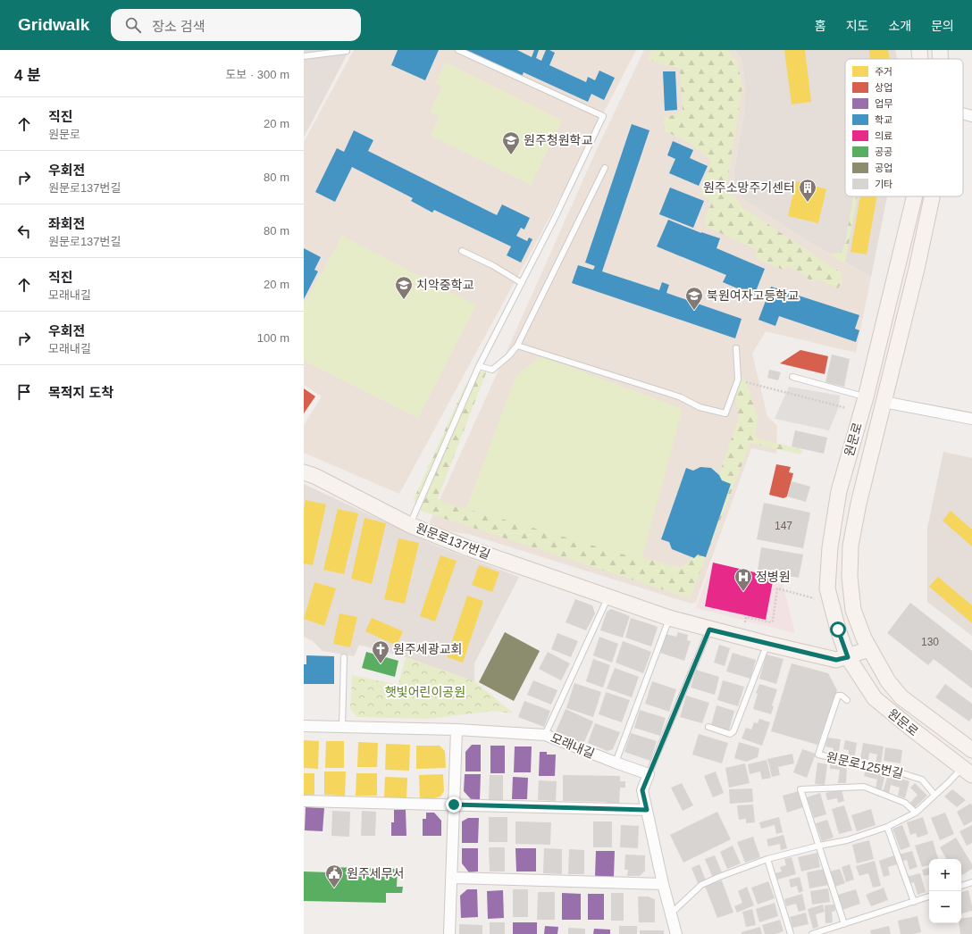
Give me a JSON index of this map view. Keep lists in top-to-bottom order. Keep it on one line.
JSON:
{"streets":{"main road":["원문로","원문로137번길"],"street":["모래내길"],"lane":["원문로125번길"]},"crossings":[["원문로","원문로137번길"]],"parks":["햇빛어린이공원"],"places":{"school or university":["원주청원학교","치악중학교","북원여자고등학교"],"building":["원주소망주기센터"],"hospital":["정병원"],"church":["원주세광교회"],"public building":["원주세무서"]},"house_numbers":["147","130"],"legend":["주거","상업","업무","학교","의료","공공","공업","기타"],"page":{"header":"Gridwalk","search":"장소 검색","nav":["홈","지도","소개","문의"],"heading":["4 분","도보 · 300 m"],"list":[["직진","원문로","20 m"],["우회전","원문로137번길","80 m"],["좌회전","원문로137번길","80 m"],["직진","모래내길","20 m"],["우회전","모래내길","100 m"],"목적지 도착"],"map_buttons":["+","−"]}}
